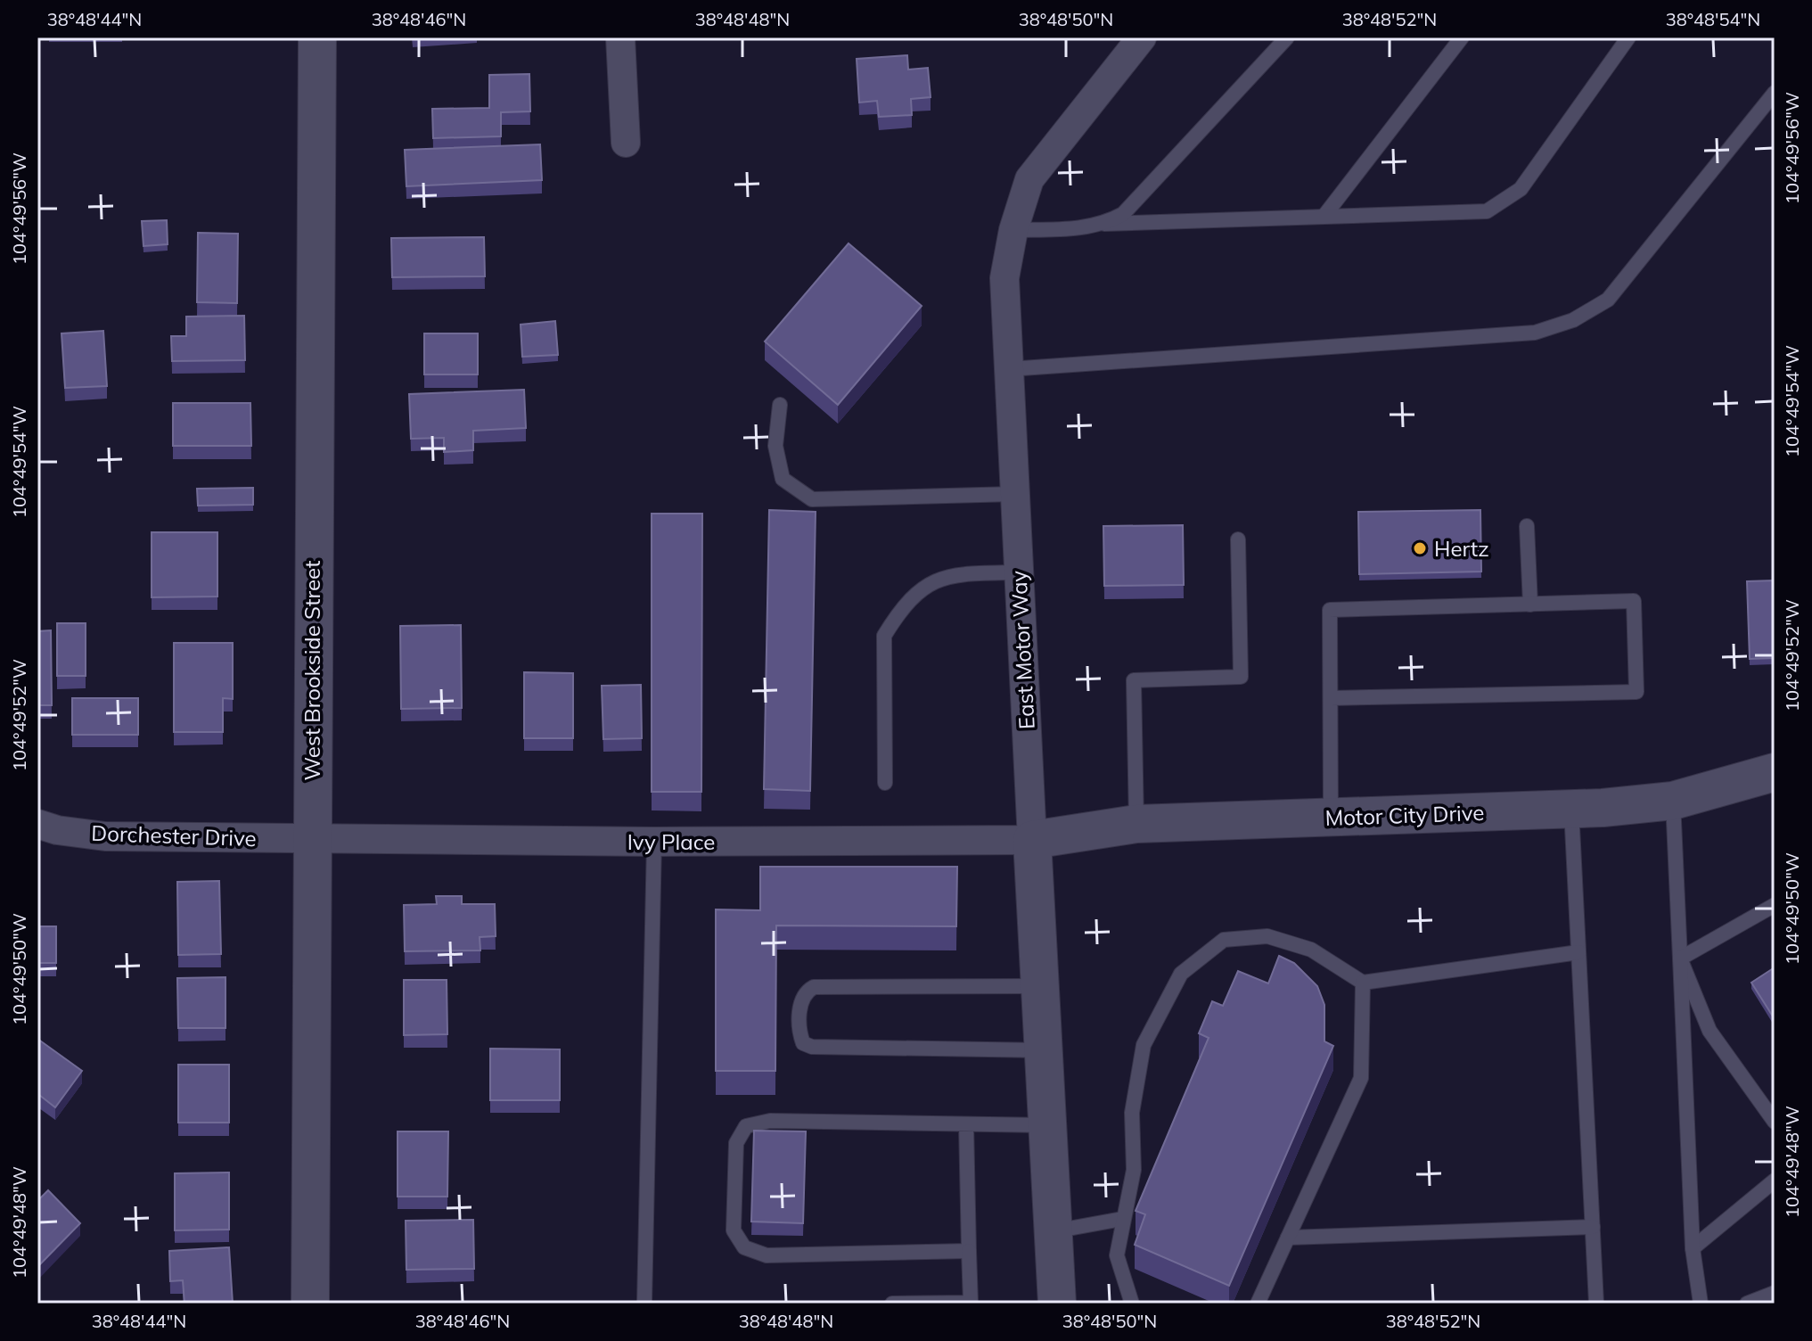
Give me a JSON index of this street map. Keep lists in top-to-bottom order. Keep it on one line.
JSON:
{"streets":{"street":["East Motor Way","West Brookside Street","Motor City Drive","Dorchester Drive","Ivy Place"]},"crossings":[["East Motor Way","Motor City Drive"],["East Motor Way","Ivy Place"],["West Brookside Street","Dorchester Drive"],["West Brookside Street","Ivy Place"],["Motor City Drive","Ivy Place"],["Dorchester Drive","Ivy Place"]],"places":["Hertz"],"coordinates":["38°48'44\"N","38°48'46\"N","38°48'48\"N","38°48'50\"N","38°48'52\"N","38°48'54\"N","104°49'56\"W","104°49'54\"W","104°49'52\"W","104°49'50\"W","104°49'48\"W"]}
